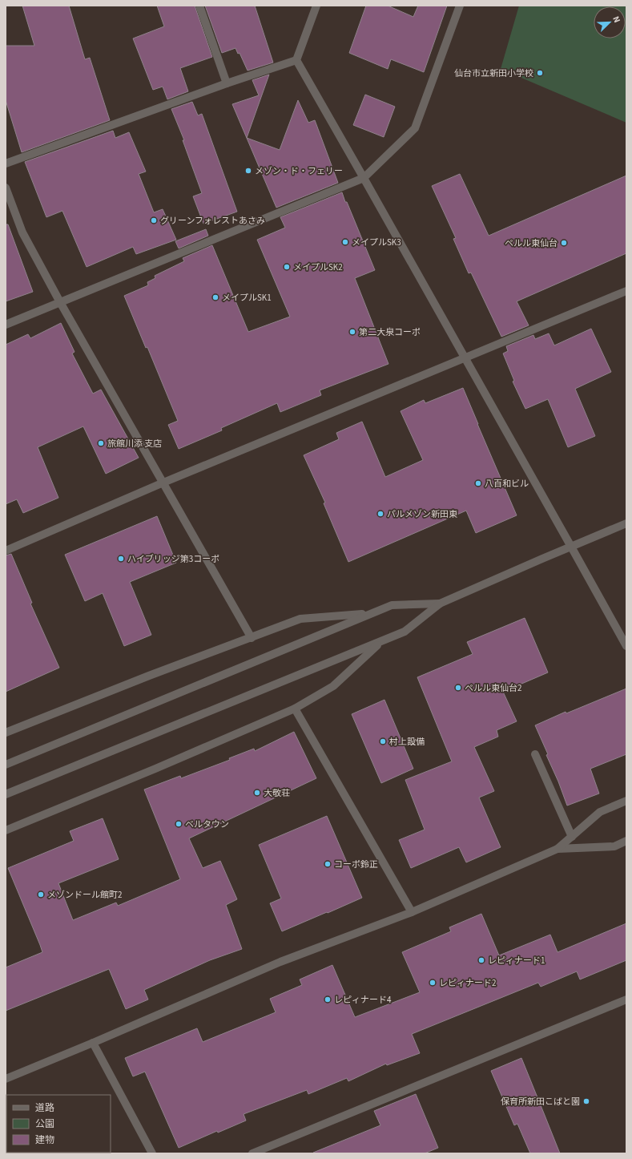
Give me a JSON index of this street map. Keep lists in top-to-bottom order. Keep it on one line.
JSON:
{"places":["仙台市立新田小学校","メゾン・ド・フェリー","グリーンフォレストあさみ","メイプルSK3","ペルル東仙台","メイプルSK2","メイプルSK1","第二大泉コーポ","旅館川添 支店","八百和ビル","パルメゾン新田東","ハイブリッジ第3コーポ","ペルル東仙台2","村上設備","大敬荘","ベルタウン","コーポ鈴正","メゾンドール館町2","レピィナード1","レピィナード2","レピィナード4","保育所新田こばと園"],"legend":["道路","公園","建物"],"north":"top right"}
